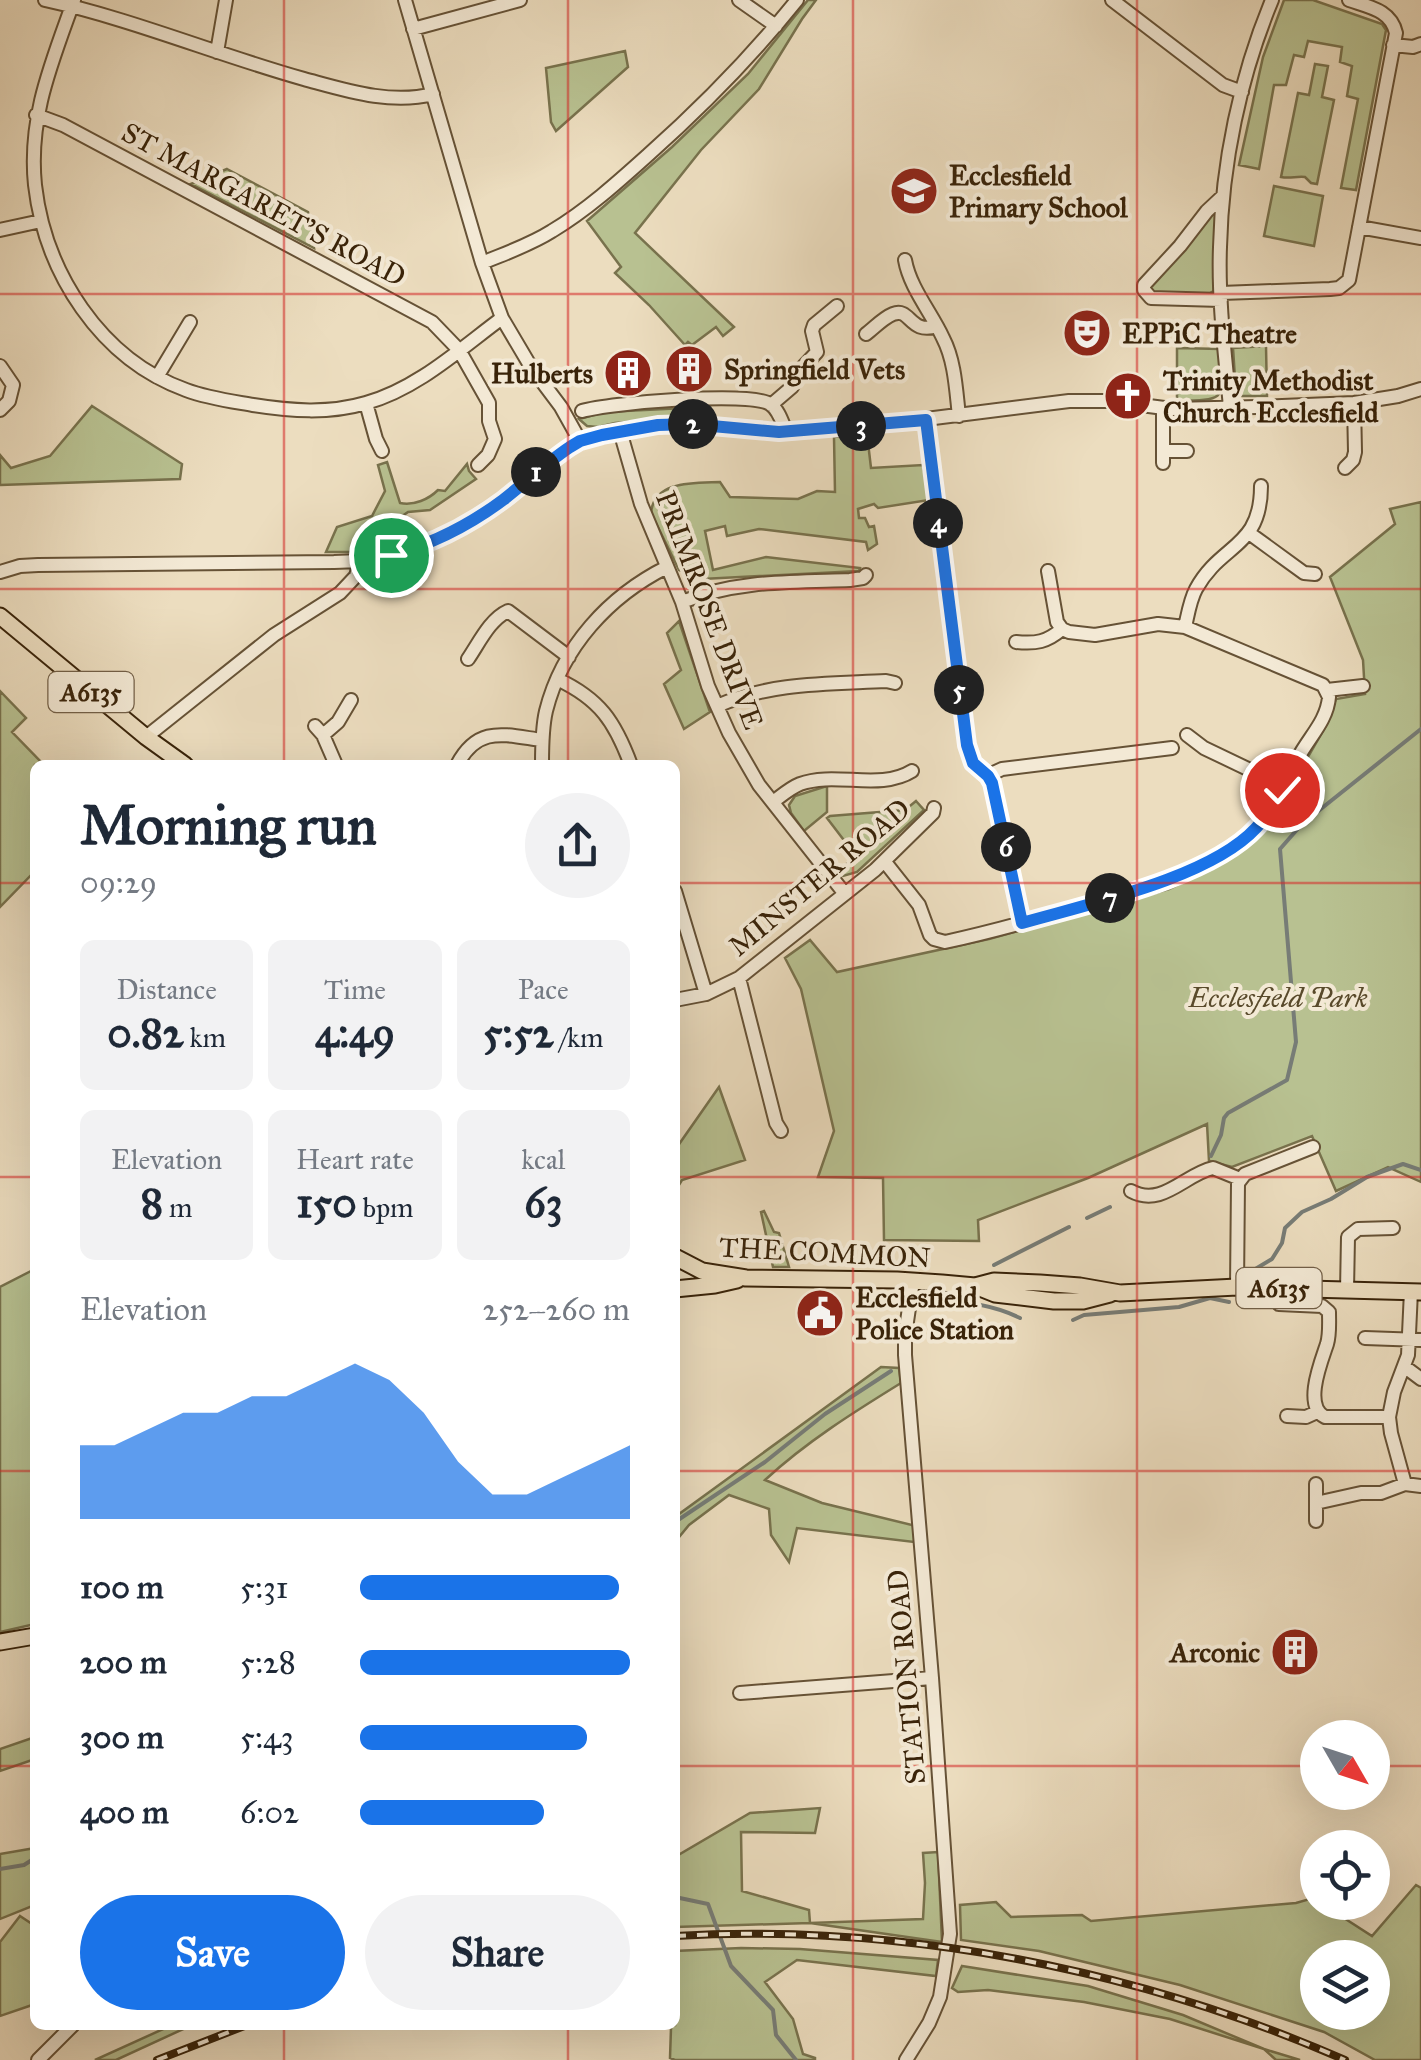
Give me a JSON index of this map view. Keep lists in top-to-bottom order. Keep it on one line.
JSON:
{"streets":{"main road":["A6135","THE COMMON"],"street":["ST MARGARET'S ROAD","PRIMROSE DRIVE","MINSTER ROAD","STATION ROAD"]},"crossings":[["PRIMROSE DRIVE","MINSTER ROAD"],["THE COMMON","STATION ROAD"]],"parks":["Ecclesfield Park"],"places":{"school or university":["Ecclesfield Primary School"],"theatre":["EPPiC Theatre"],"building":["Springfield Vets","Hulberts","Arconic"],"church":["Trinity Methodist Church Ecclesfield"],"public building":["Ecclesfield Police Station"]},"north":"bottom right","page":{"pins":["2","3","1","4","5","6","7"],"heading":["Morning run","09:29"],"stats":[["Distance","0.82 km"],["Time","4:49"],["Pace","5:52 /km"],["Elevation","8 m"],["Heart rate","150 bpm"],["kcal","63"]],"chart":["Elevation","252–260 m"],"list":[{"name":"100 m","note":"5:31"},{"name":"200 m","note":"5:28"},{"name":"300 m","note":"5:43"},{"name":"400 m","note":"6:02"}],"buttons":["Save","Share"]}}
